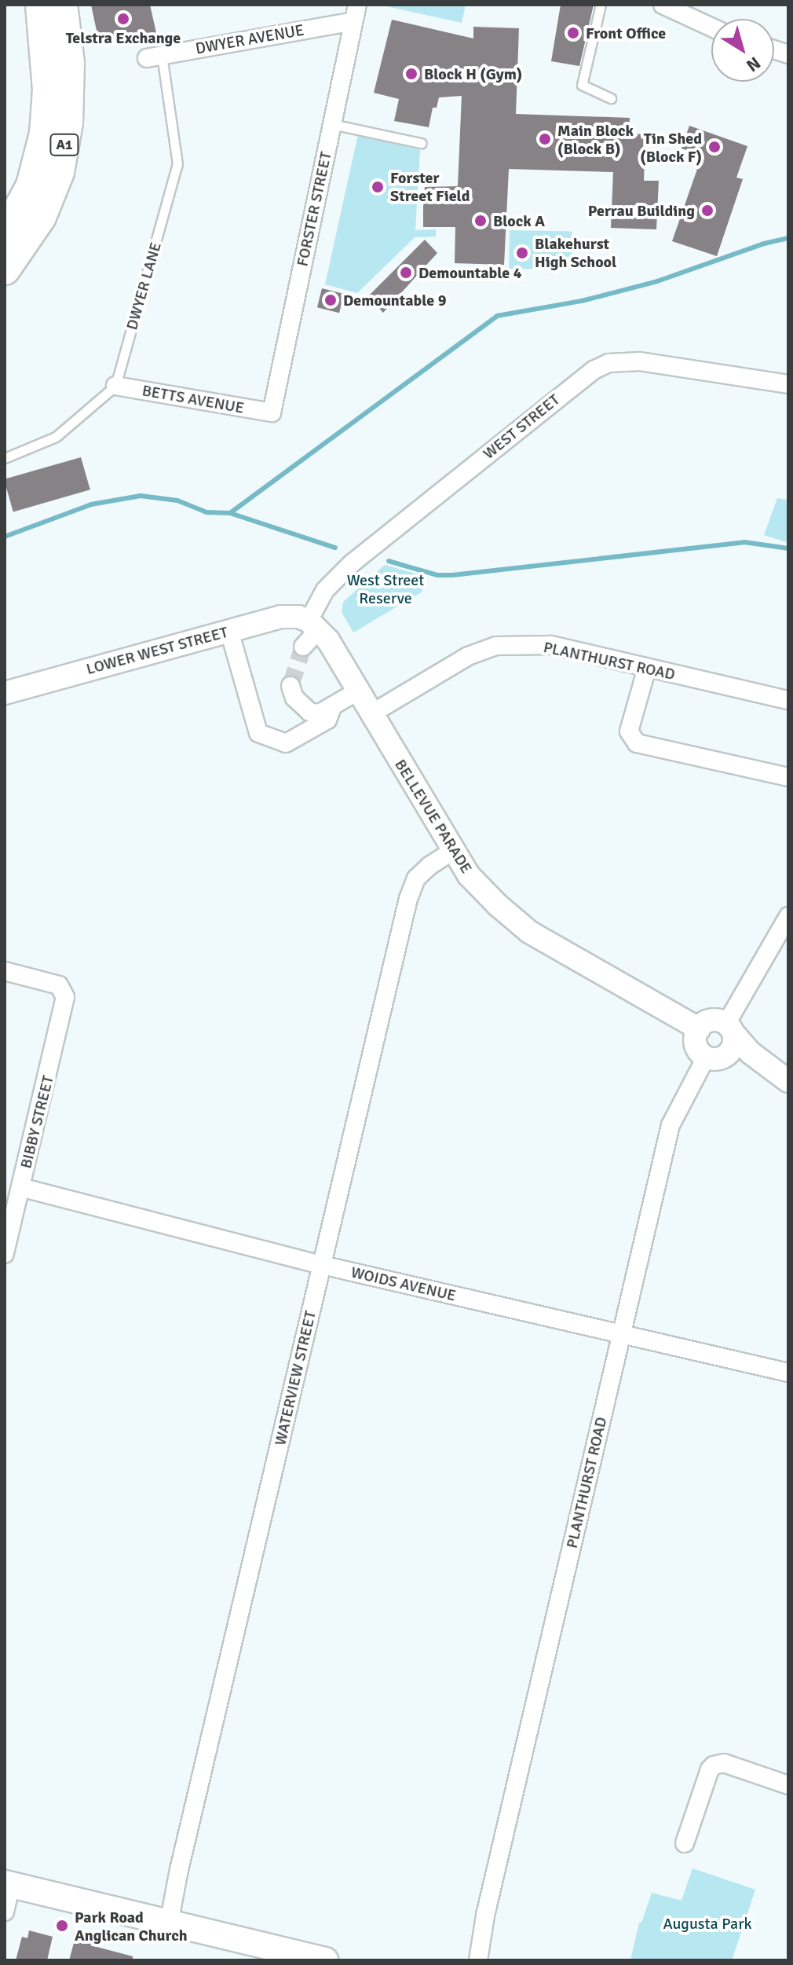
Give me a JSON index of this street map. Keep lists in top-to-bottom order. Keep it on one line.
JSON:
{"streets":{"highway":["A1"],"street":["DWYER AVENUE","FORSTER STREET","BETTS AVENUE","WEST STREET","LOWER WEST STREET","PLANTHURST ROAD","BELLEVUE PARADE","BIBBY STREET","WOIDS AVENUE","WATERVIEW STREET"],"lane":["DWYER LANE"]},"crossings":[["DWYER AVENUE","FORSTER STREET"],["DWYER AVENUE","DWYER LANE"],["FORSTER STREET","BETTS AVENUE"],["DWYER LANE","BETTS AVENUE"],["WEST STREET","LOWER WEST STREET"],["WEST STREET","BELLEVUE PARADE"],["LOWER WEST STREET","BELLEVUE PARADE"],["PLANTHURST ROAD","BELLEVUE PARADE"],["PLANTHURST ROAD","WOIDS AVENUE"],["BELLEVUE PARADE","WATERVIEW STREET"],["BIBBY STREET","WOIDS AVENUE"],["WOIDS AVENUE","WATERVIEW STREET"]],"parks":["West Street Reserve","Augusta Park"],"places":["Telstra Exchange","Front Office","Block H (Gym)","Main Block (Block B)","Tin Shed (Block F)","Forster Street Field","Perrau Building","Block A","Blakehurst High School","Demountable 4","Demountable 9","Park Road Anglican Church"],"north":"bottom right"}
